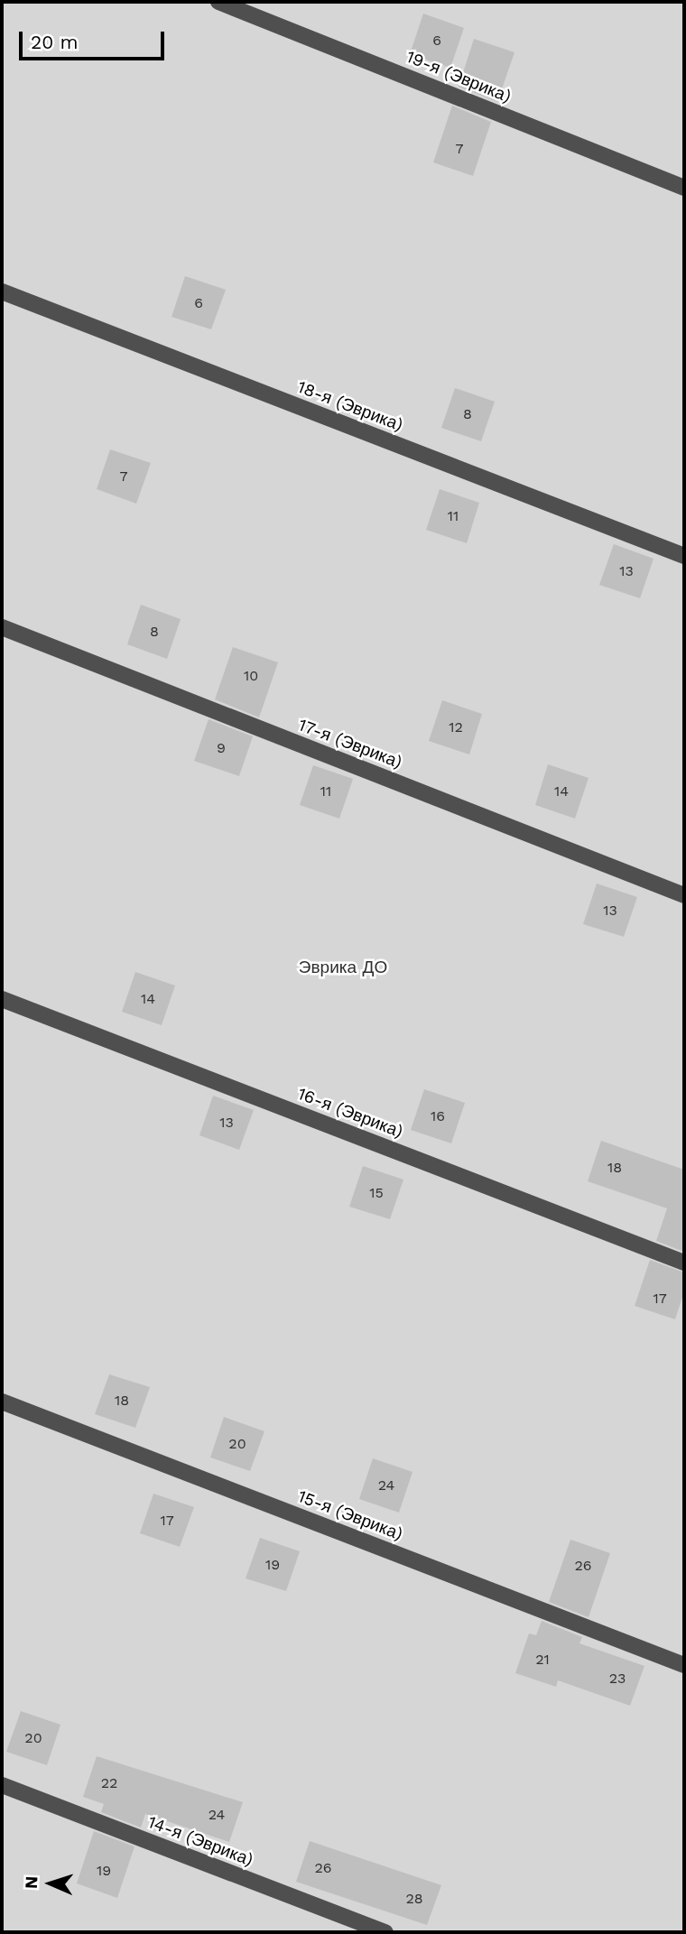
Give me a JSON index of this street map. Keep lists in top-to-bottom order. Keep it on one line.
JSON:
{"streets":{"lane":["19-я (Эврика)","18-я (Эврика)","17-я (Эврика)","16-я (Эврика)","15-я (Эврика)","14-я (Эврика)"]},"parks":["Эврика ДО"],"house_numbers":["6","7","6","8","7","11","13","8","10","12","9","11","14","13","14","16","13","18","15","17","18","20","24","17","19","26","21","23","20","22","24","26","19","28"],"scale_bar":"20 m","north":"left"}
